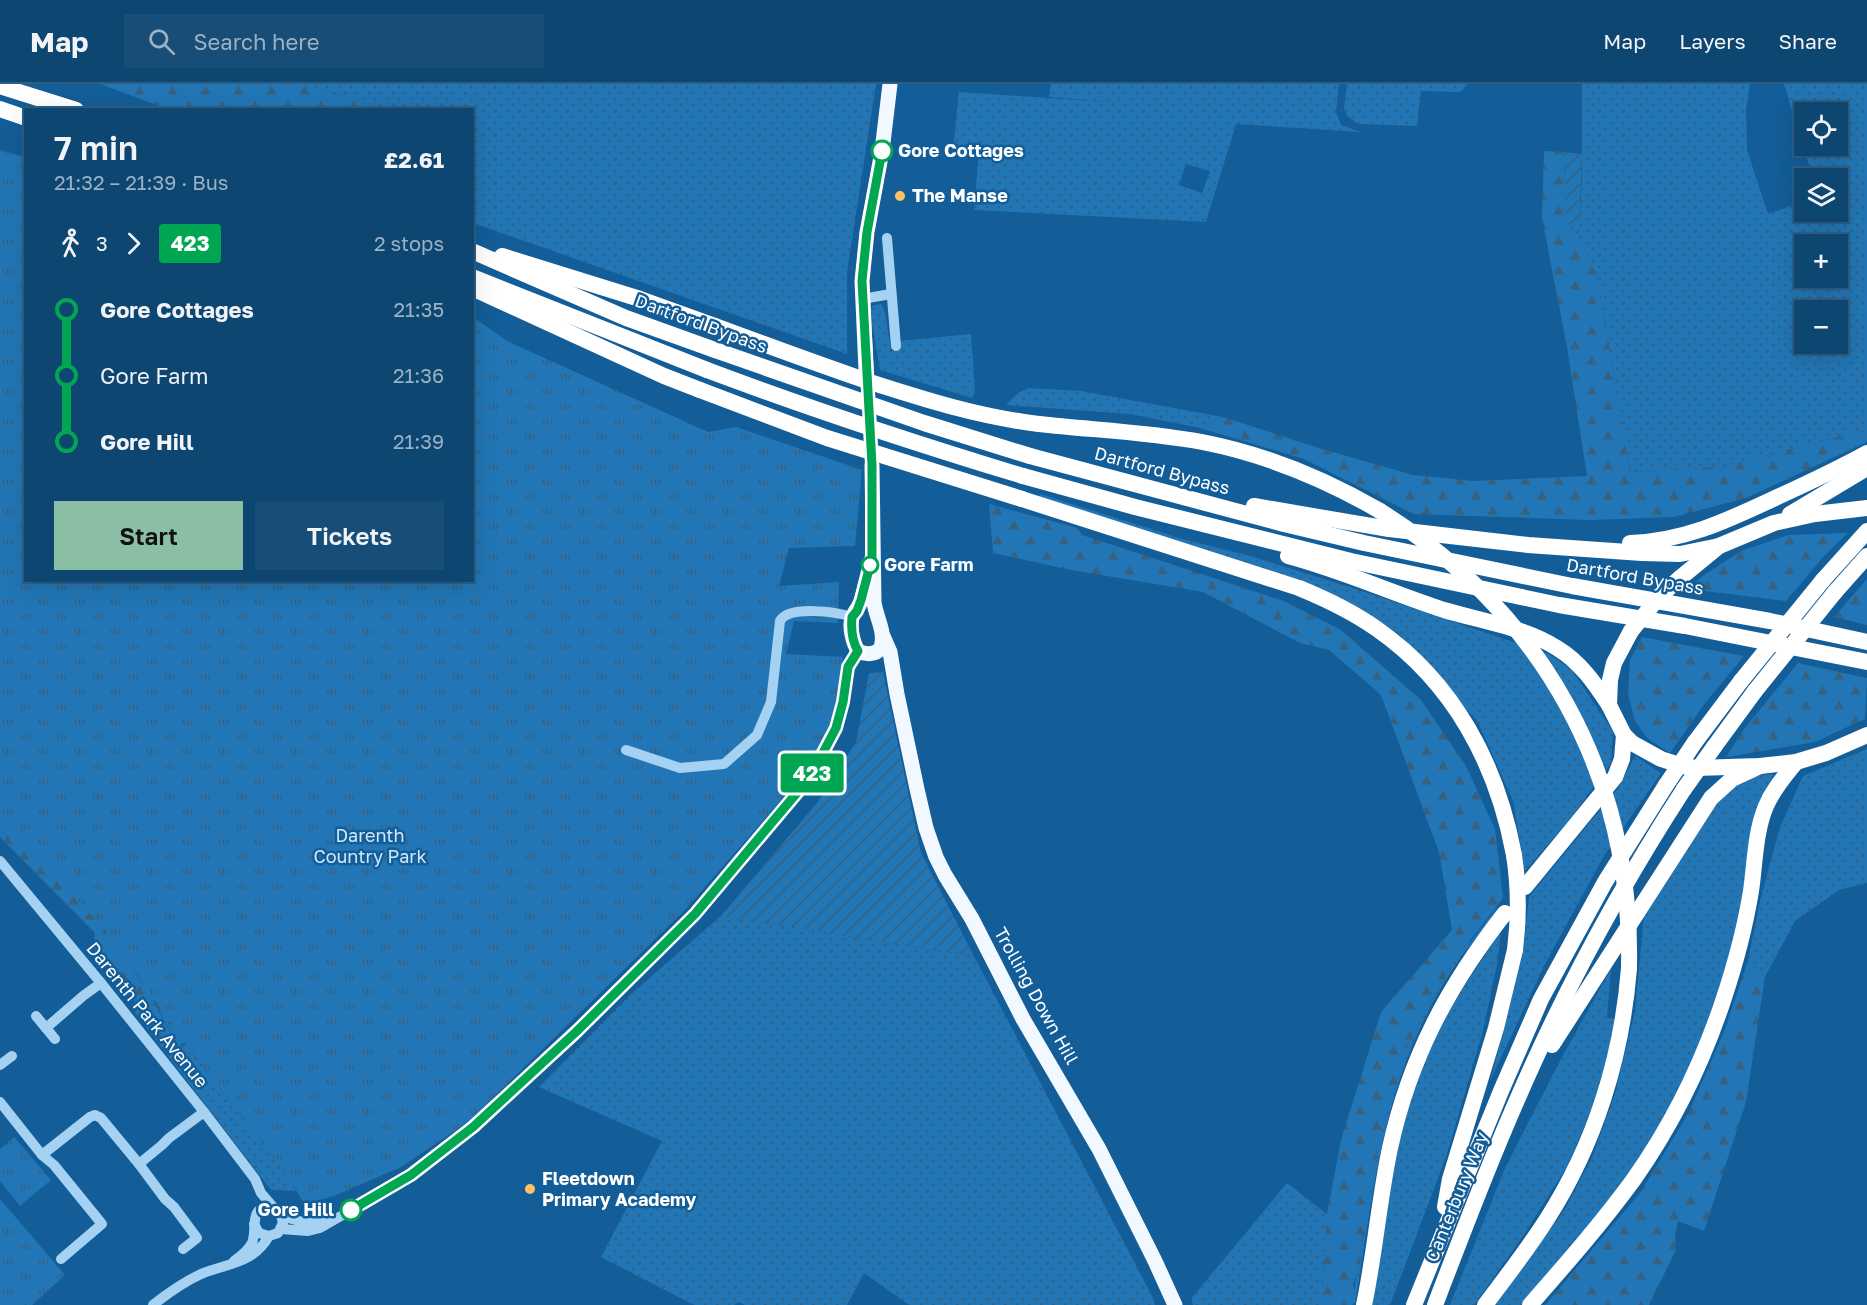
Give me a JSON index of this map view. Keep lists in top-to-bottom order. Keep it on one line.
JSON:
{"streets":{"highway":["Dartford Bypass","Canterbury Way"],"main road":["Trolling Down Hill"],"street":["Darenth Park Avenue"]},"parks":["Darenth Country Park"],"places":["Gore Cottages","The Manse","Gore Farm","Fleetdown Primary Academy","Gore Hill"],"lines":["bus line 423"],"page":{"header":"Map","search":"Search here","nav":["Map","Layers","Share"],"on_map":"423","map_buttons":["+","−"],"heading":["7 min","21:32 – 21:39 · Bus","£2.61"],"legs":["3","423","2 stops"],"list":[{"name":"Gore Cottages","value":"21:35"},{"name":"Gore Farm","value":"21:36"},{"name":"Gore Hill","value":"21:39"}],"buttons":["Start","Tickets"]}}
